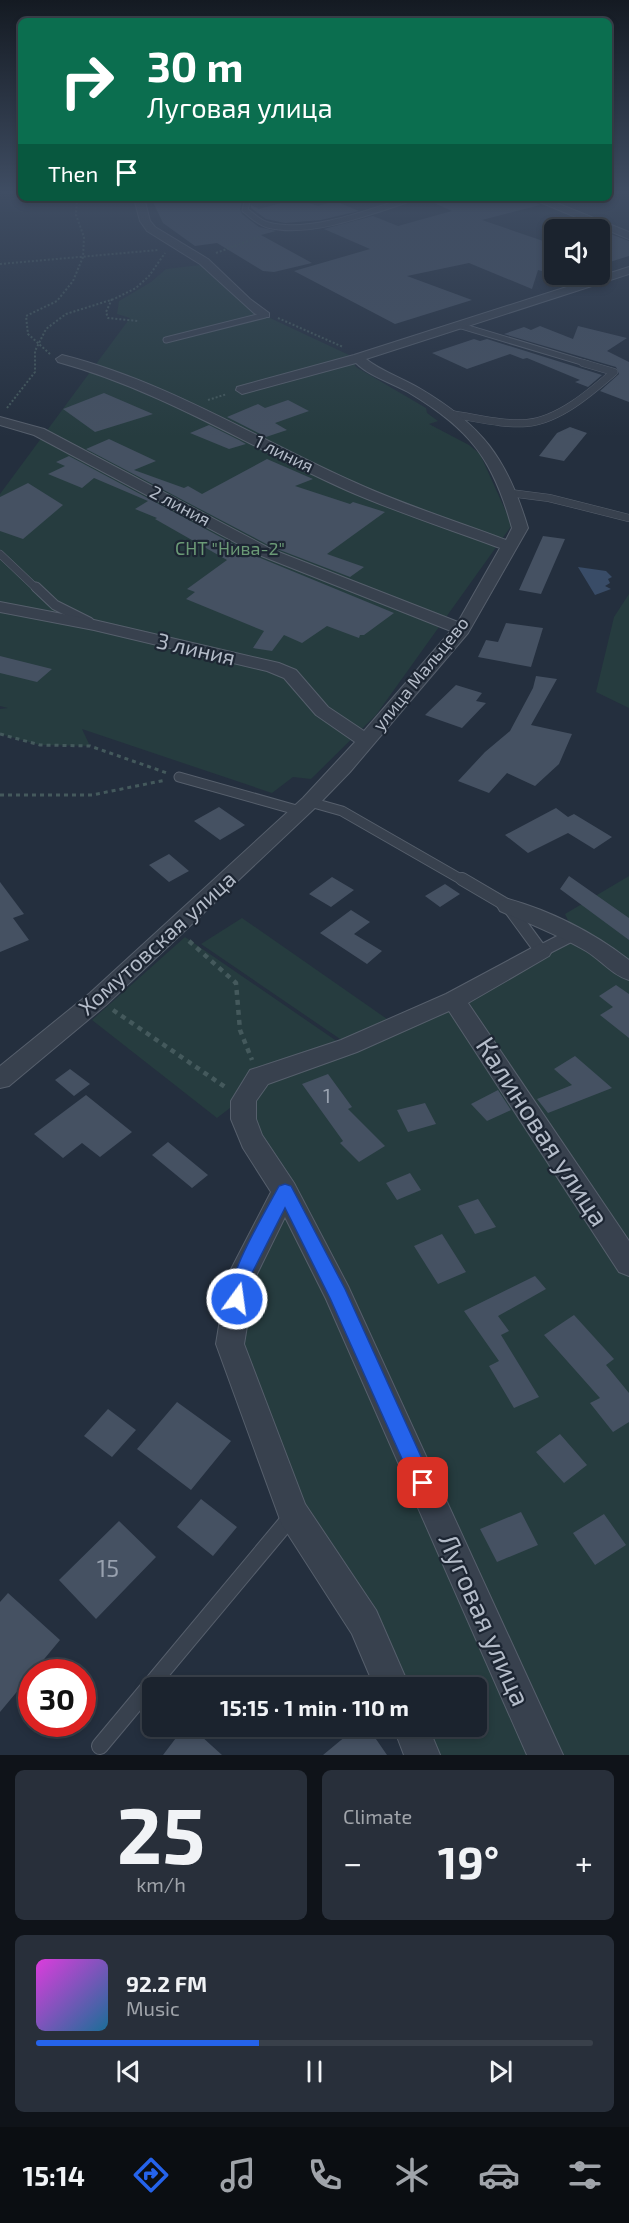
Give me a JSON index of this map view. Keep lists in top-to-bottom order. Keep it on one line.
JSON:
{"streets":{"street":["1 линия","2 линия","3 линия","улица Мальцево","Хомутовская улица","Калиновая улица","Луговая улица"]},"crossings":[["1 линия","улица Мальцево"],["2 линия","улица Мальцево"],["3 линия","улица Мальцево"],["улица Мальцево","Хомутовская улица"]],"parks":["СНТ \"Нива-2\""],"house_numbers":["1","15"],"page":{"turn":["30 m","Луговая улица"],"then":"Then","limit":"30","trip":"15:15 · 1 min · 110 m","tile":[["25","km/h"],"Climate"],"heat":["−","19°","+"],"song":["92.2 FM","Music"],"tabs":"15:14"}}
